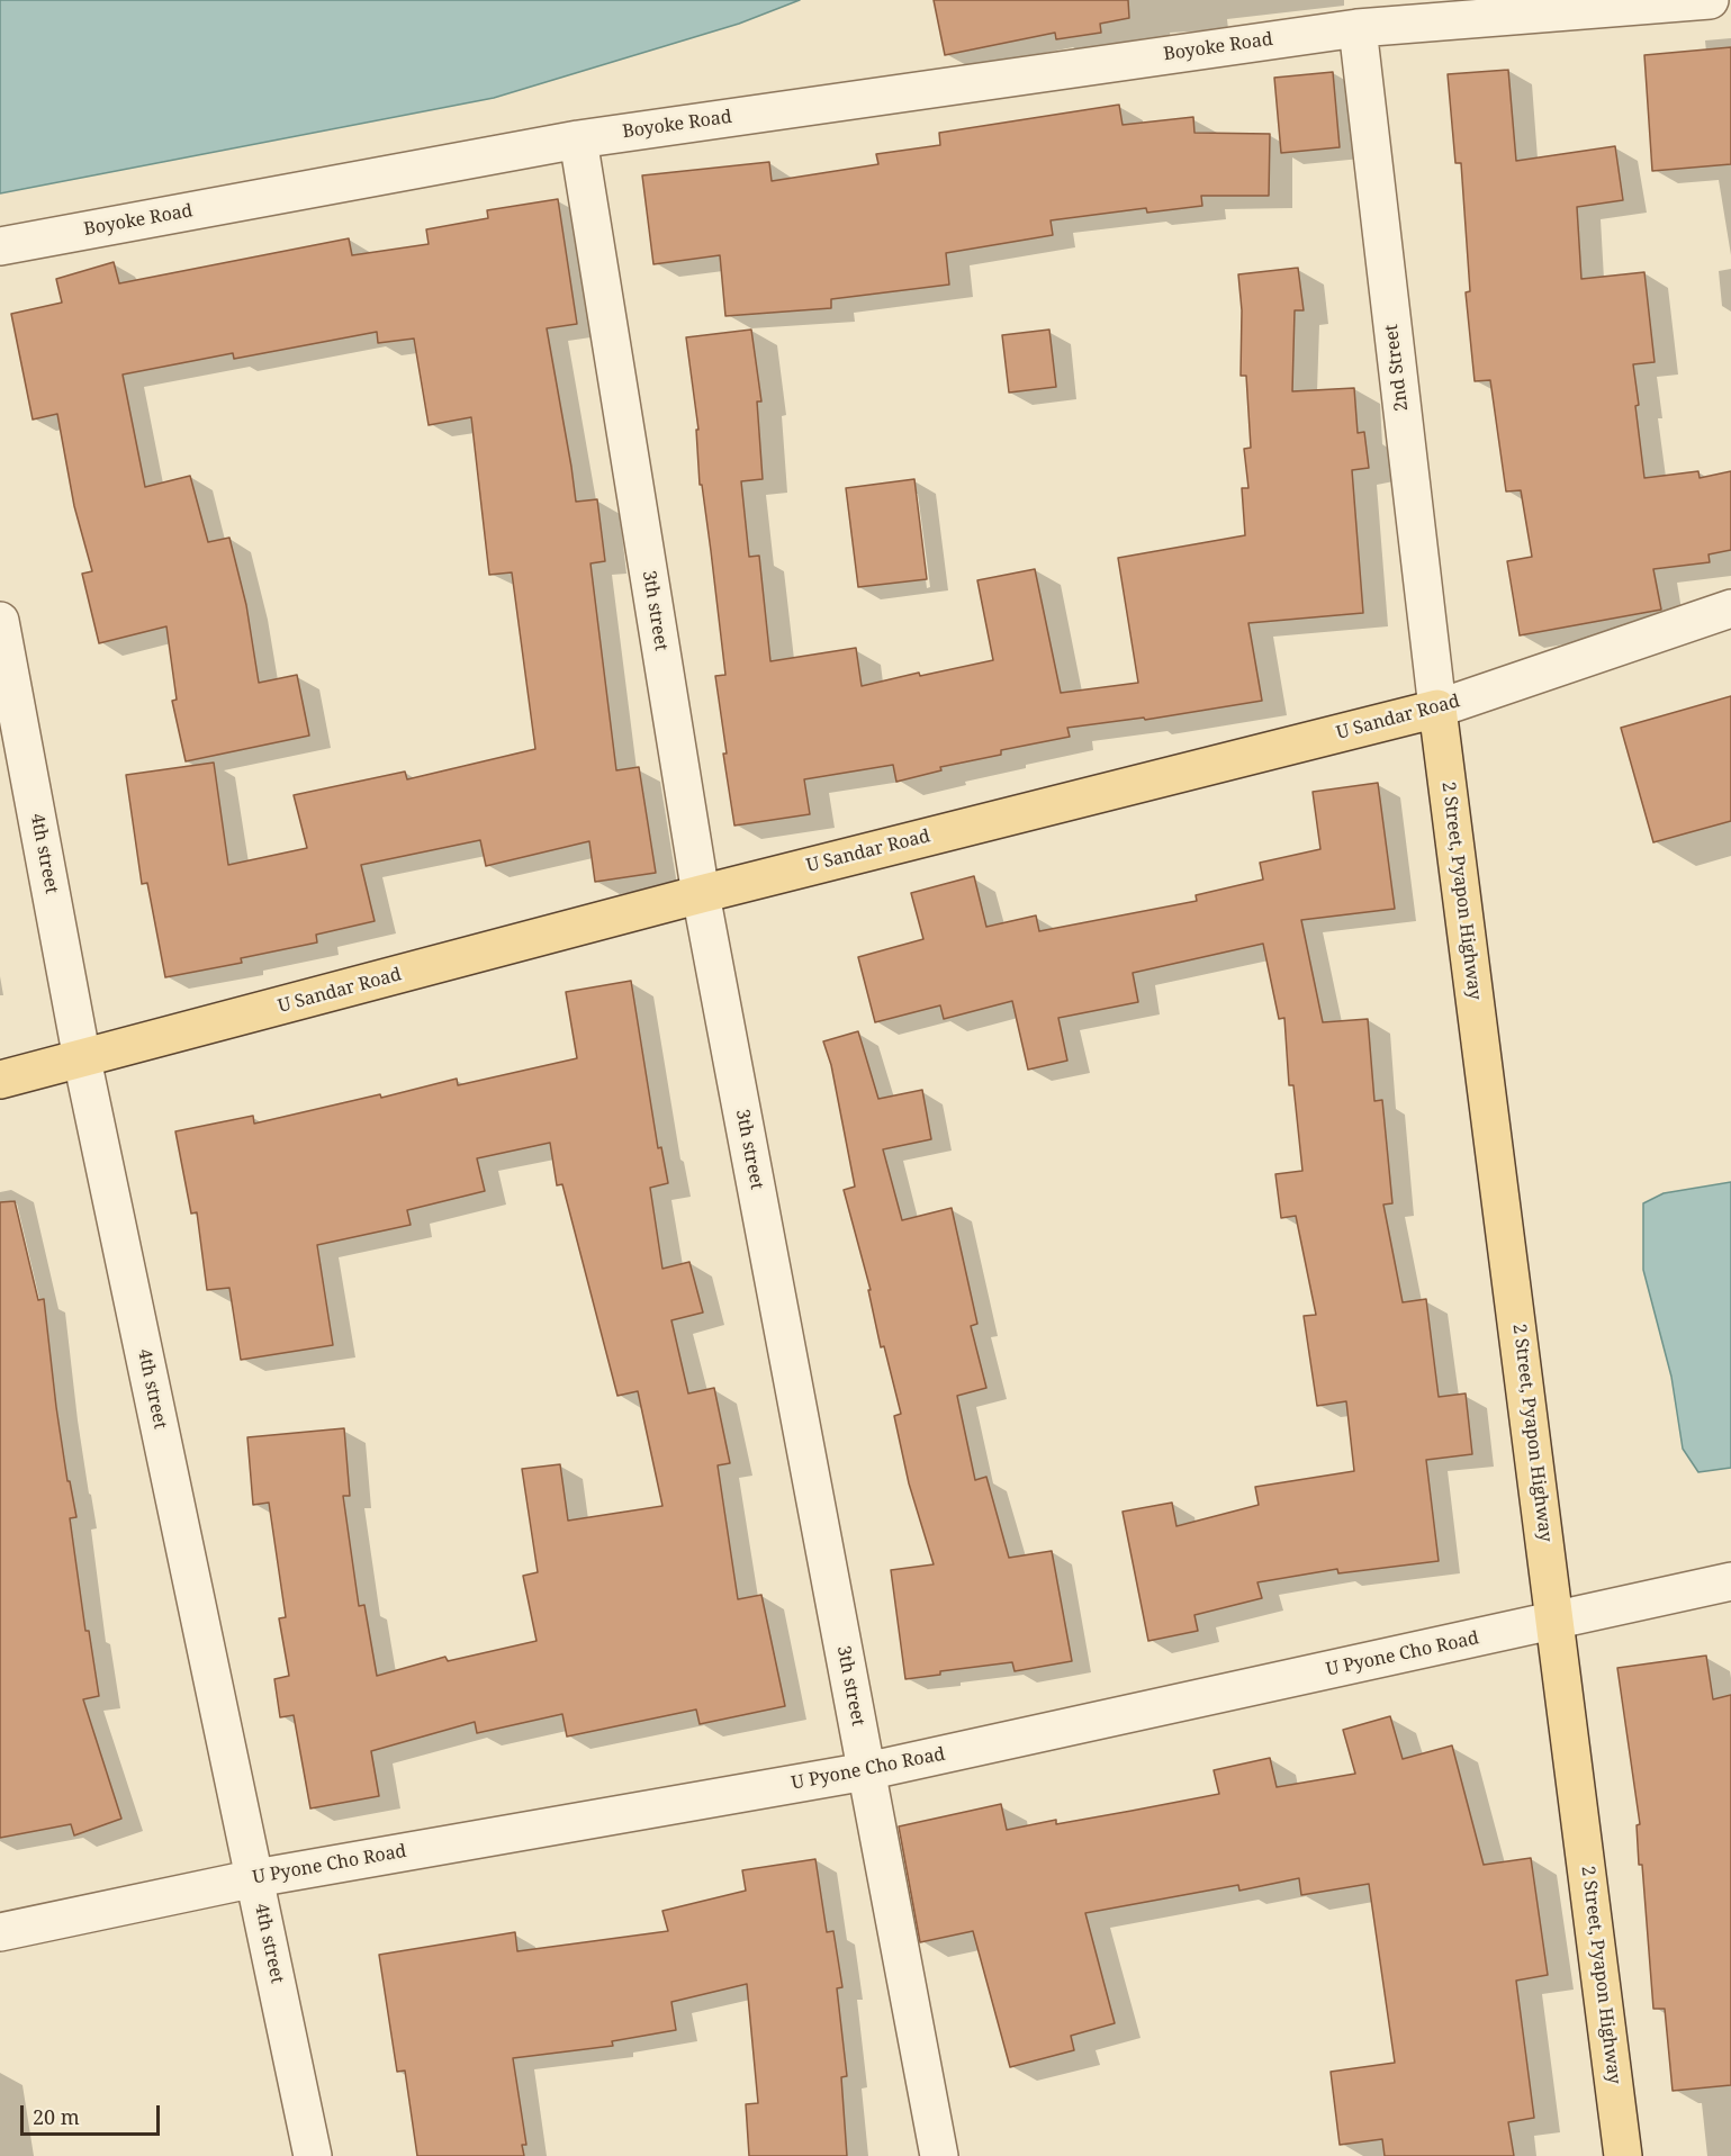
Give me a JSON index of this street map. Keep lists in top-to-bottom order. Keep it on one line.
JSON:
{"streets":{"main road":["U Sandar Road","2 Street, Pyapon Highway"],"street":["Boyoke Road","2nd Street","3th street","4th street","U Pyone Cho Road"]},"crossings":[["Boyoke Road","2nd Street"],["Boyoke Road","3th street"],["2nd Street","U Sandar Road"],["2nd Street","2 Street, Pyapon Highway"],["3th street","U Sandar Road"],["3th street","U Pyone Cho Road"],["U Sandar Road","4th street"],["U Sandar Road","2 Street, Pyapon Highway"],["4th street","U Pyone Cho Road"],["2 Street, Pyapon Highway","U Pyone Cho Road"]],"scale_bar":"20 m"}
